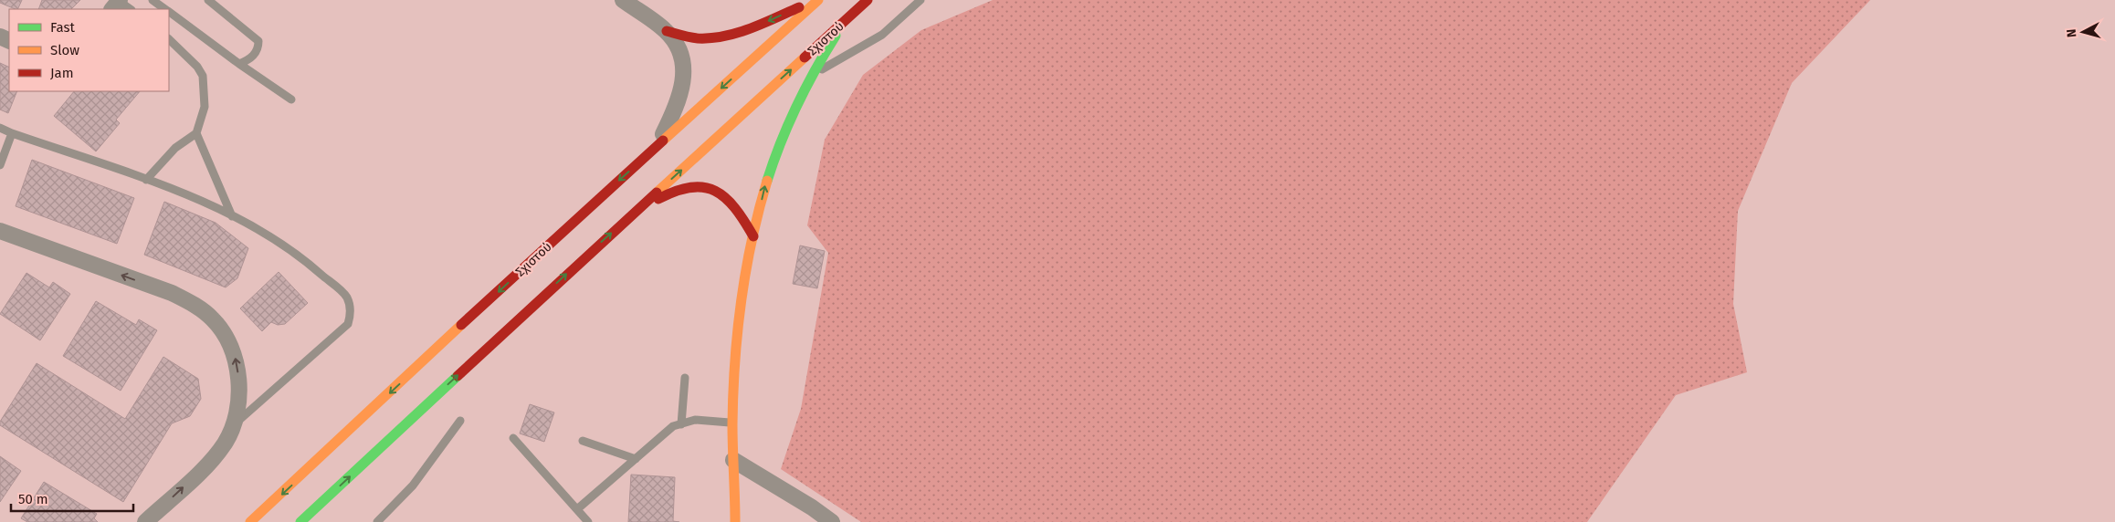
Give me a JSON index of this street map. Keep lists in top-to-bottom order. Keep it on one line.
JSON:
{"streets":{"main road":["Σχιστού"]},"legend":["Fast","Slow","Jam"],"scale_bar":"50 m","north":"left"}
